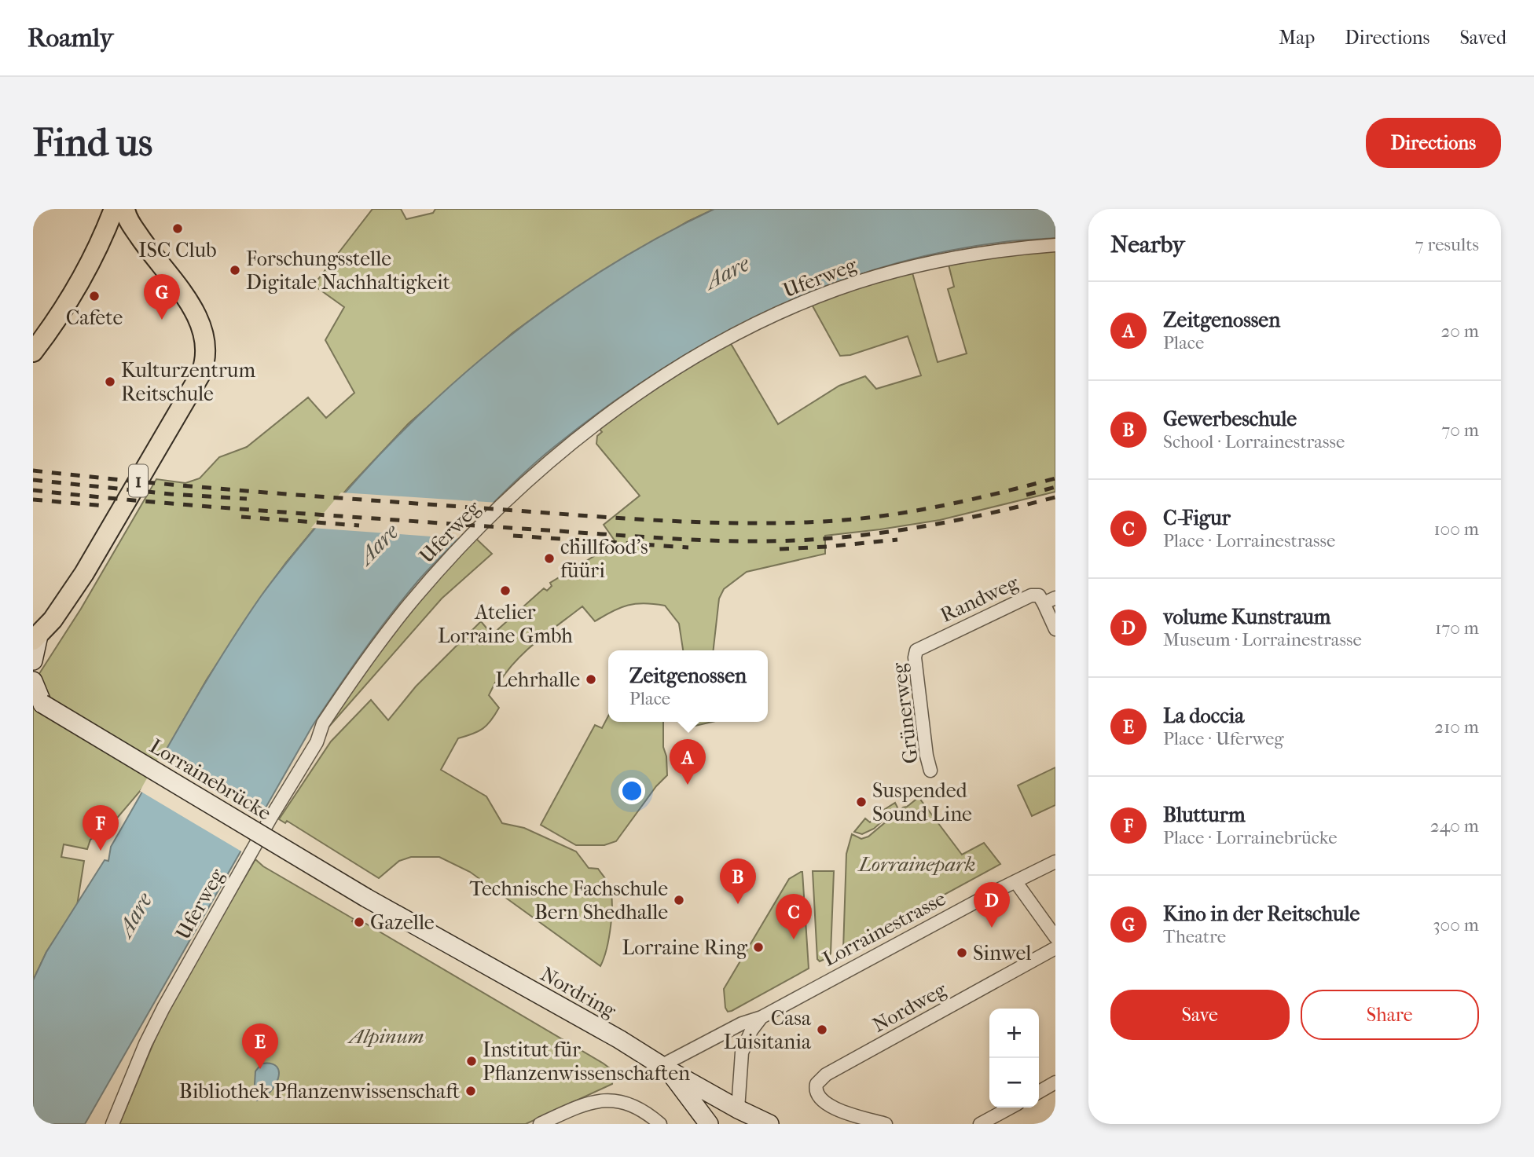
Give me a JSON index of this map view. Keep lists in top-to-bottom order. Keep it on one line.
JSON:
{"streets":{"main road":["1","Lorrainebrücke","Nordring"],"street":["Uferweg","Randweg","Grünerweg","Lorrainestrasse","Nordweg"]},"crossings":[["Randweg","Grünerweg"],["Lorrainebrücke","Nordring"],["Lorrainestrasse","Nordring"]],"water":["Aare"],"parks":["Lorrainepark","Alpinum"],"places":["ISC Club","Forschungsstelle Digitale Nachhaltigkeit","Cafete","Kulturzentrum Reitschule","chillfood’s füüri","Atelier Lorraine Gmbh","Lehrhalle","Suspended Sound Line","Technische Fachschule Bern Shedhalle","Gazelle","Lorraine Ring","Sinwel","Casa Luisitania","Institut für Pflanzenwissenschaften","Bibliothek Pflanzenwissenschaft"],"page":{"header":"Roamly","nav":["Map","Directions","Saved"],"buttons":["Directions",["Save","Share"]],"title":"Find us","heading":["Nearby","7 results"],"pins":["G","A","F","B","D","C","E"],"list":[{"mark":"A","name":"Zeitgenossen","note":"Place","value":"20 m"},{"mark":"B","name":"Gewerbeschule","note":"School · Lorrainestrasse","value":"70 m"},{"mark":"C","name":"C-Figur","note":"Place · Lorrainestrasse","value":"100 m"},{"mark":"D","name":"volume Kunstraum","note":"Museum · Lorrainestrasse","value":"170 m"},{"mark":"E","name":"La doccia","note":"Place · Uferweg","value":"210 m"},{"mark":"F","name":"Blutturm","note":"Place · Lorrainebrücke","value":"240 m"},{"mark":"G","name":"Kino in der Reitschule","note":"Theatre","value":"300 m"}],"popup":["Zeitgenossen","Place"],"map_buttons":["+","−"]}}
